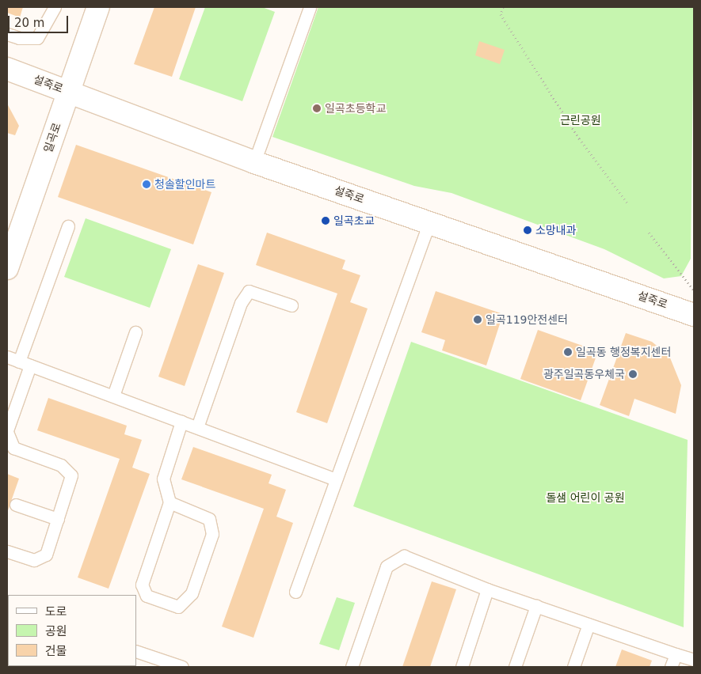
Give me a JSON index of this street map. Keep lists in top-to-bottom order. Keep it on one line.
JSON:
{"streets":{"main road":["설죽로","일곡로"]},"crossings":[["설죽로","일곡로"]],"parks":["근린공원","돌샘 어린이 공원"],"places":["일곡초등학교","청솔할인마트","일곡초교","소망내과","일곡119안전센터","일곡동 행정복지센터","광주일곡동우체국"],"legend":["도로","공원","건물"],"scale_bar":"20 m"}
